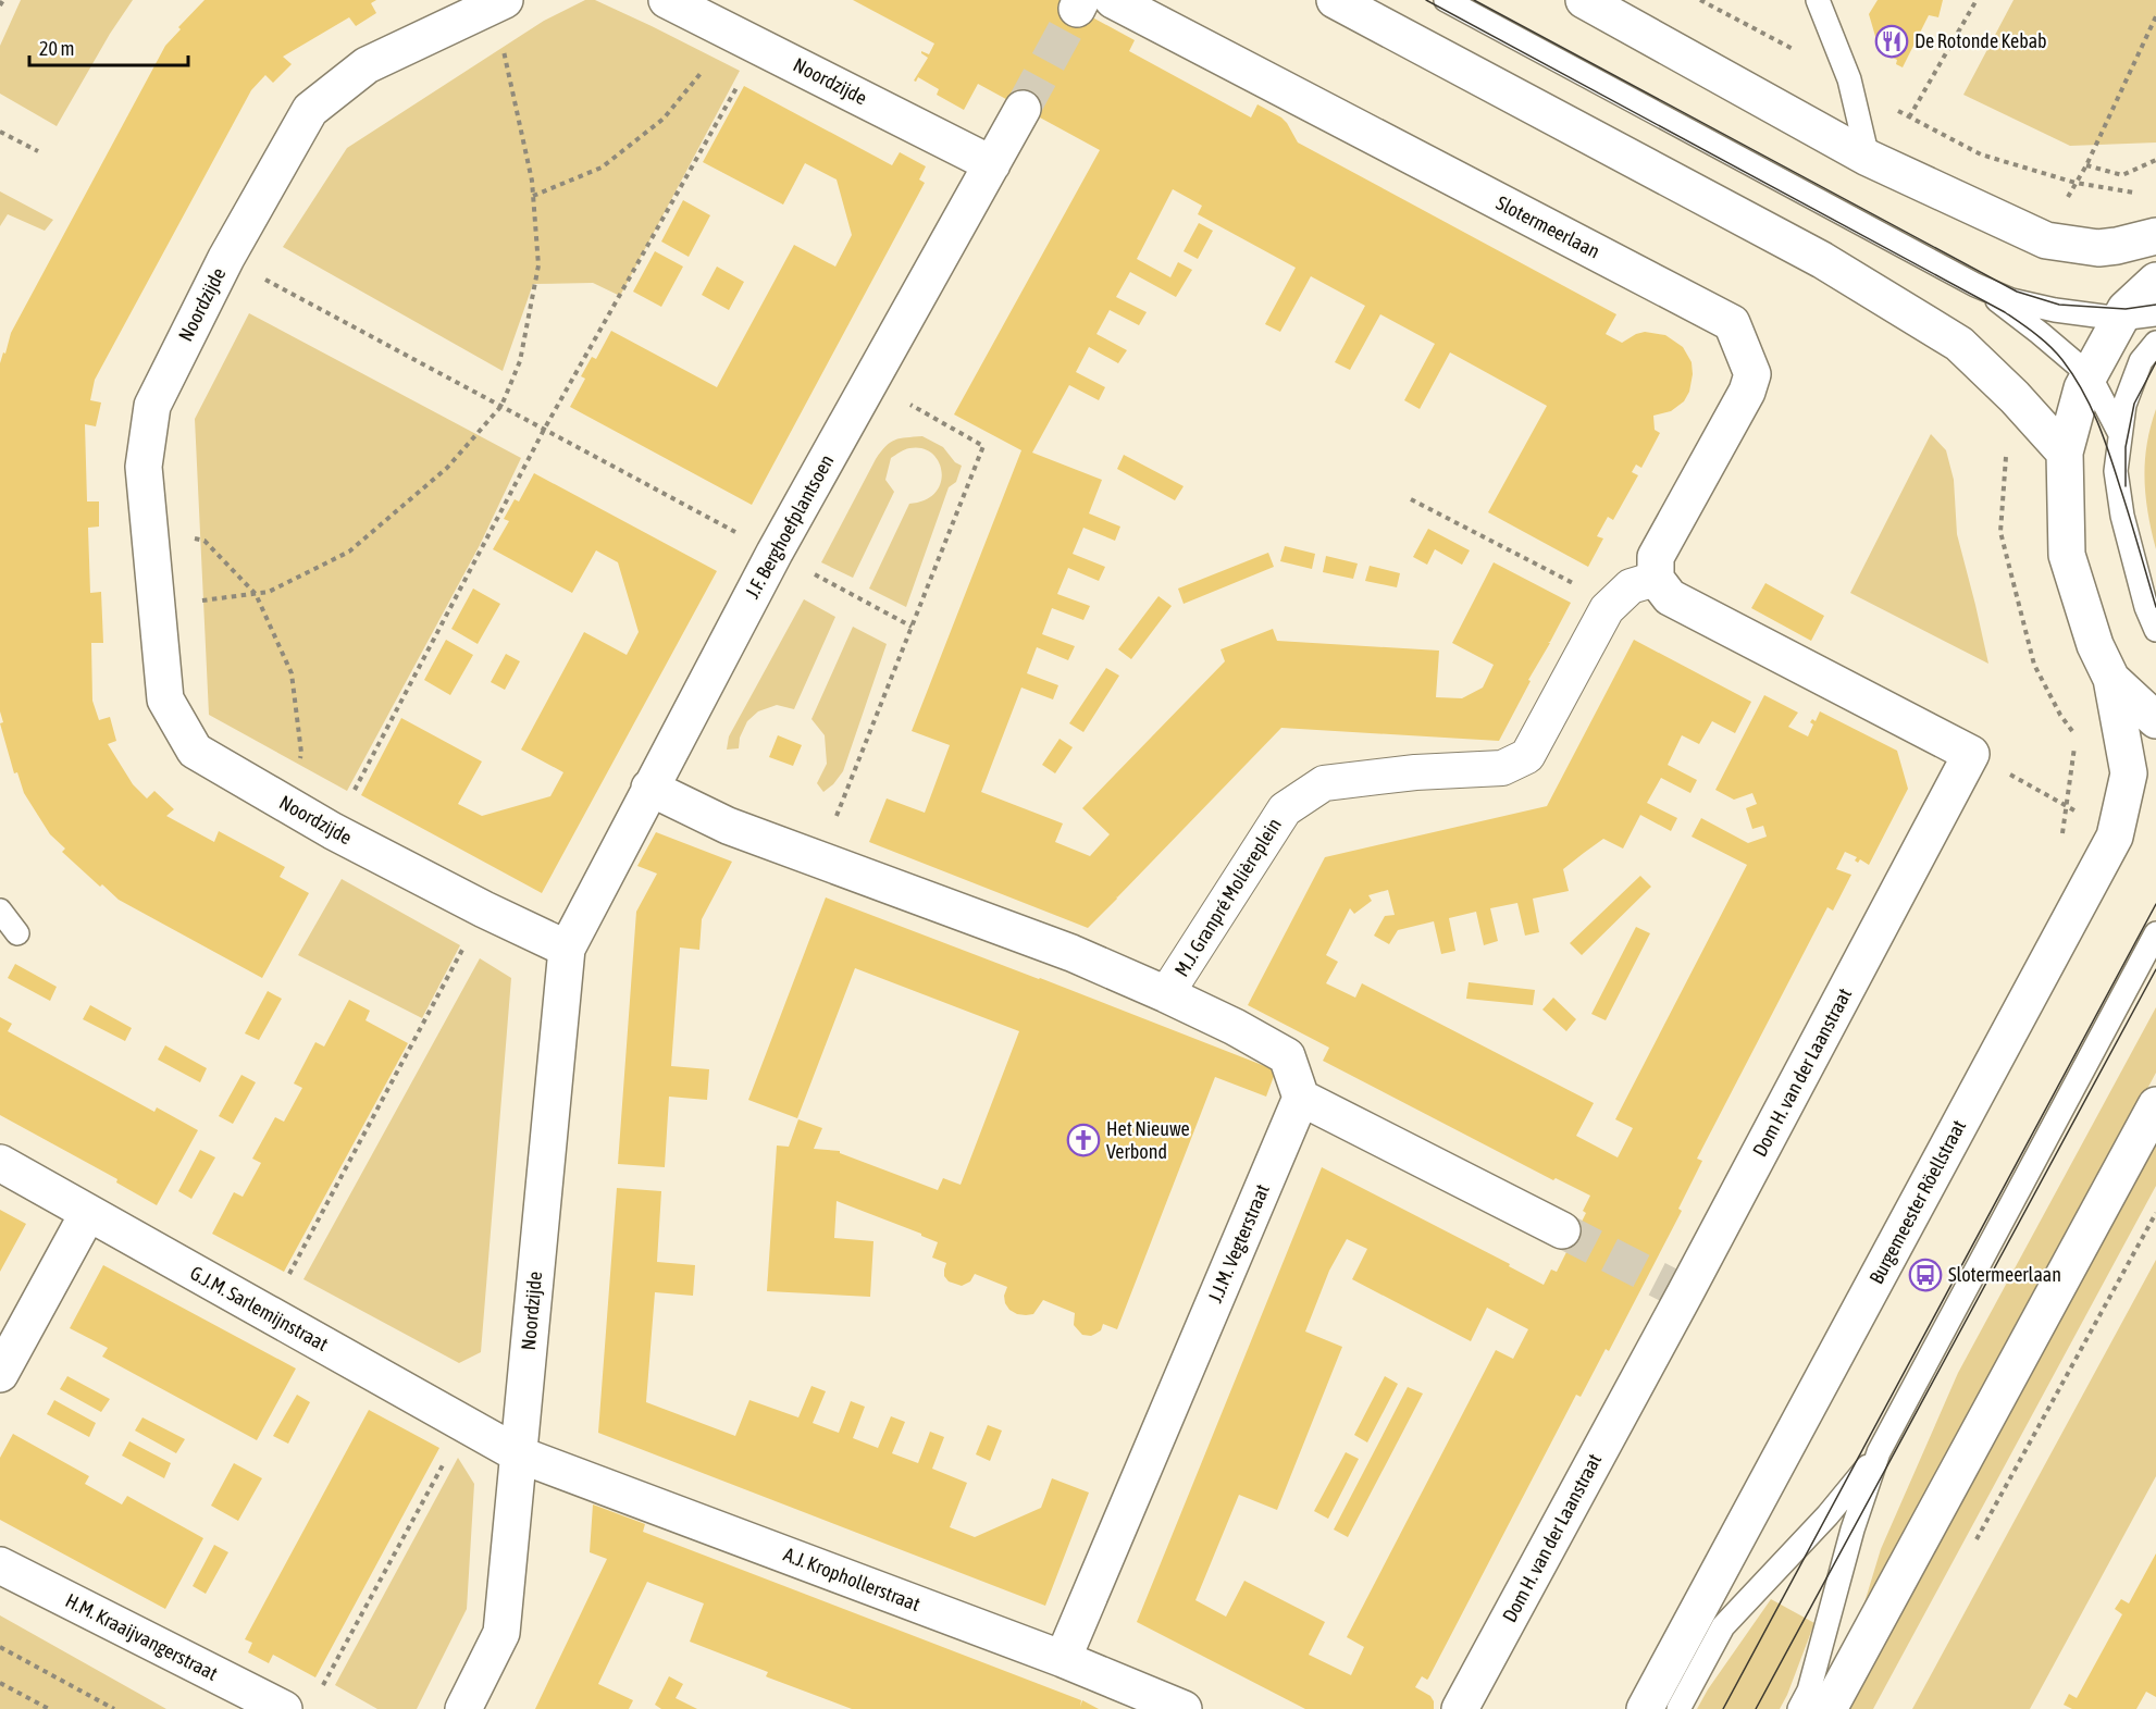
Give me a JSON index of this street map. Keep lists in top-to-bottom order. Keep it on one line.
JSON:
{"streets":{"street":["Noordzijde","Slotermeerlaan","J.F. Berghoefplantsoen","M.J. Granpré Molièreplein","Dom H. van der Laanstraat","Burgemeester Röellstraat","J.J.M. Vegterstraat","G.J.M. Sarlemijnstraat","A.J. Krophollerstraat","H.M. Kraaijvangerstraat"]},"crossings":[["Noordzijde","J.F. Berghoefplantsoen"],["Noordzijde","G.J.M. Sarlemijnstraat"],["Noordzijde","A.J. Krophollerstraat"],["Slotermeerlaan","M.J. Granpré Molièreplein"],["J.F. Berghoefplantsoen","M.J. Granpré Molièreplein"],["M.J. Granpré Molièreplein","J.J.M. Vegterstraat"],["J.J.M. Vegterstraat","A.J. Krophollerstraat"],["G.J.M. Sarlemijnstraat","A.J. Krophollerstraat"]],"places":{"restaurant":["De Rotonde Kebab"],"church":["Het Nieuwe Verbond"],"bus stop":["Slotermeerlaan"]},"scale_bar":"20 m"}
